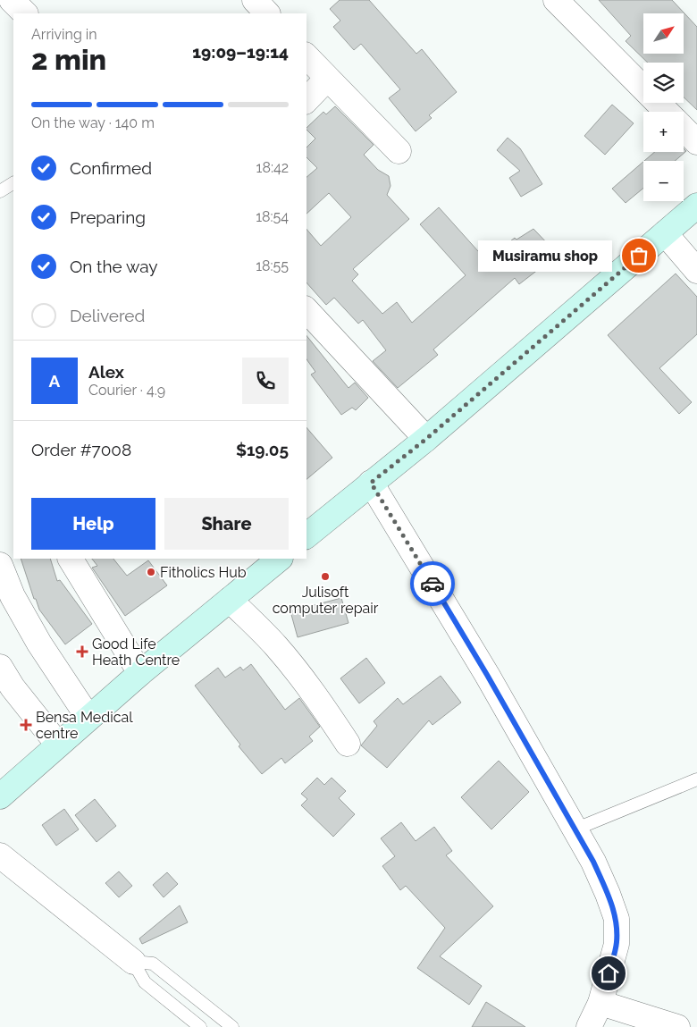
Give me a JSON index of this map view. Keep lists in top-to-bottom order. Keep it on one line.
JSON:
{"places":{"other":["Musiramu shop","Fitholics Hub","Julisoft computer repair"],"health":["Good Life Heath Centre","Bensa Medical centre"]},"north":"top right","page":{"map_buttons":["+","−"],"heading":["2 min","Arriving in","19:09–19:14"],"panel":["Alex","Courier · 4.9","Order #7008","$19.05"],"bar":"On the way · 140 m","list":[["Confirmed","18:42"],["Preparing","18:54"],["On the way","18:55"],"Delivered"],"bubble":"Musiramu shop","round":"A","buttons":["Help","Share"]}}
